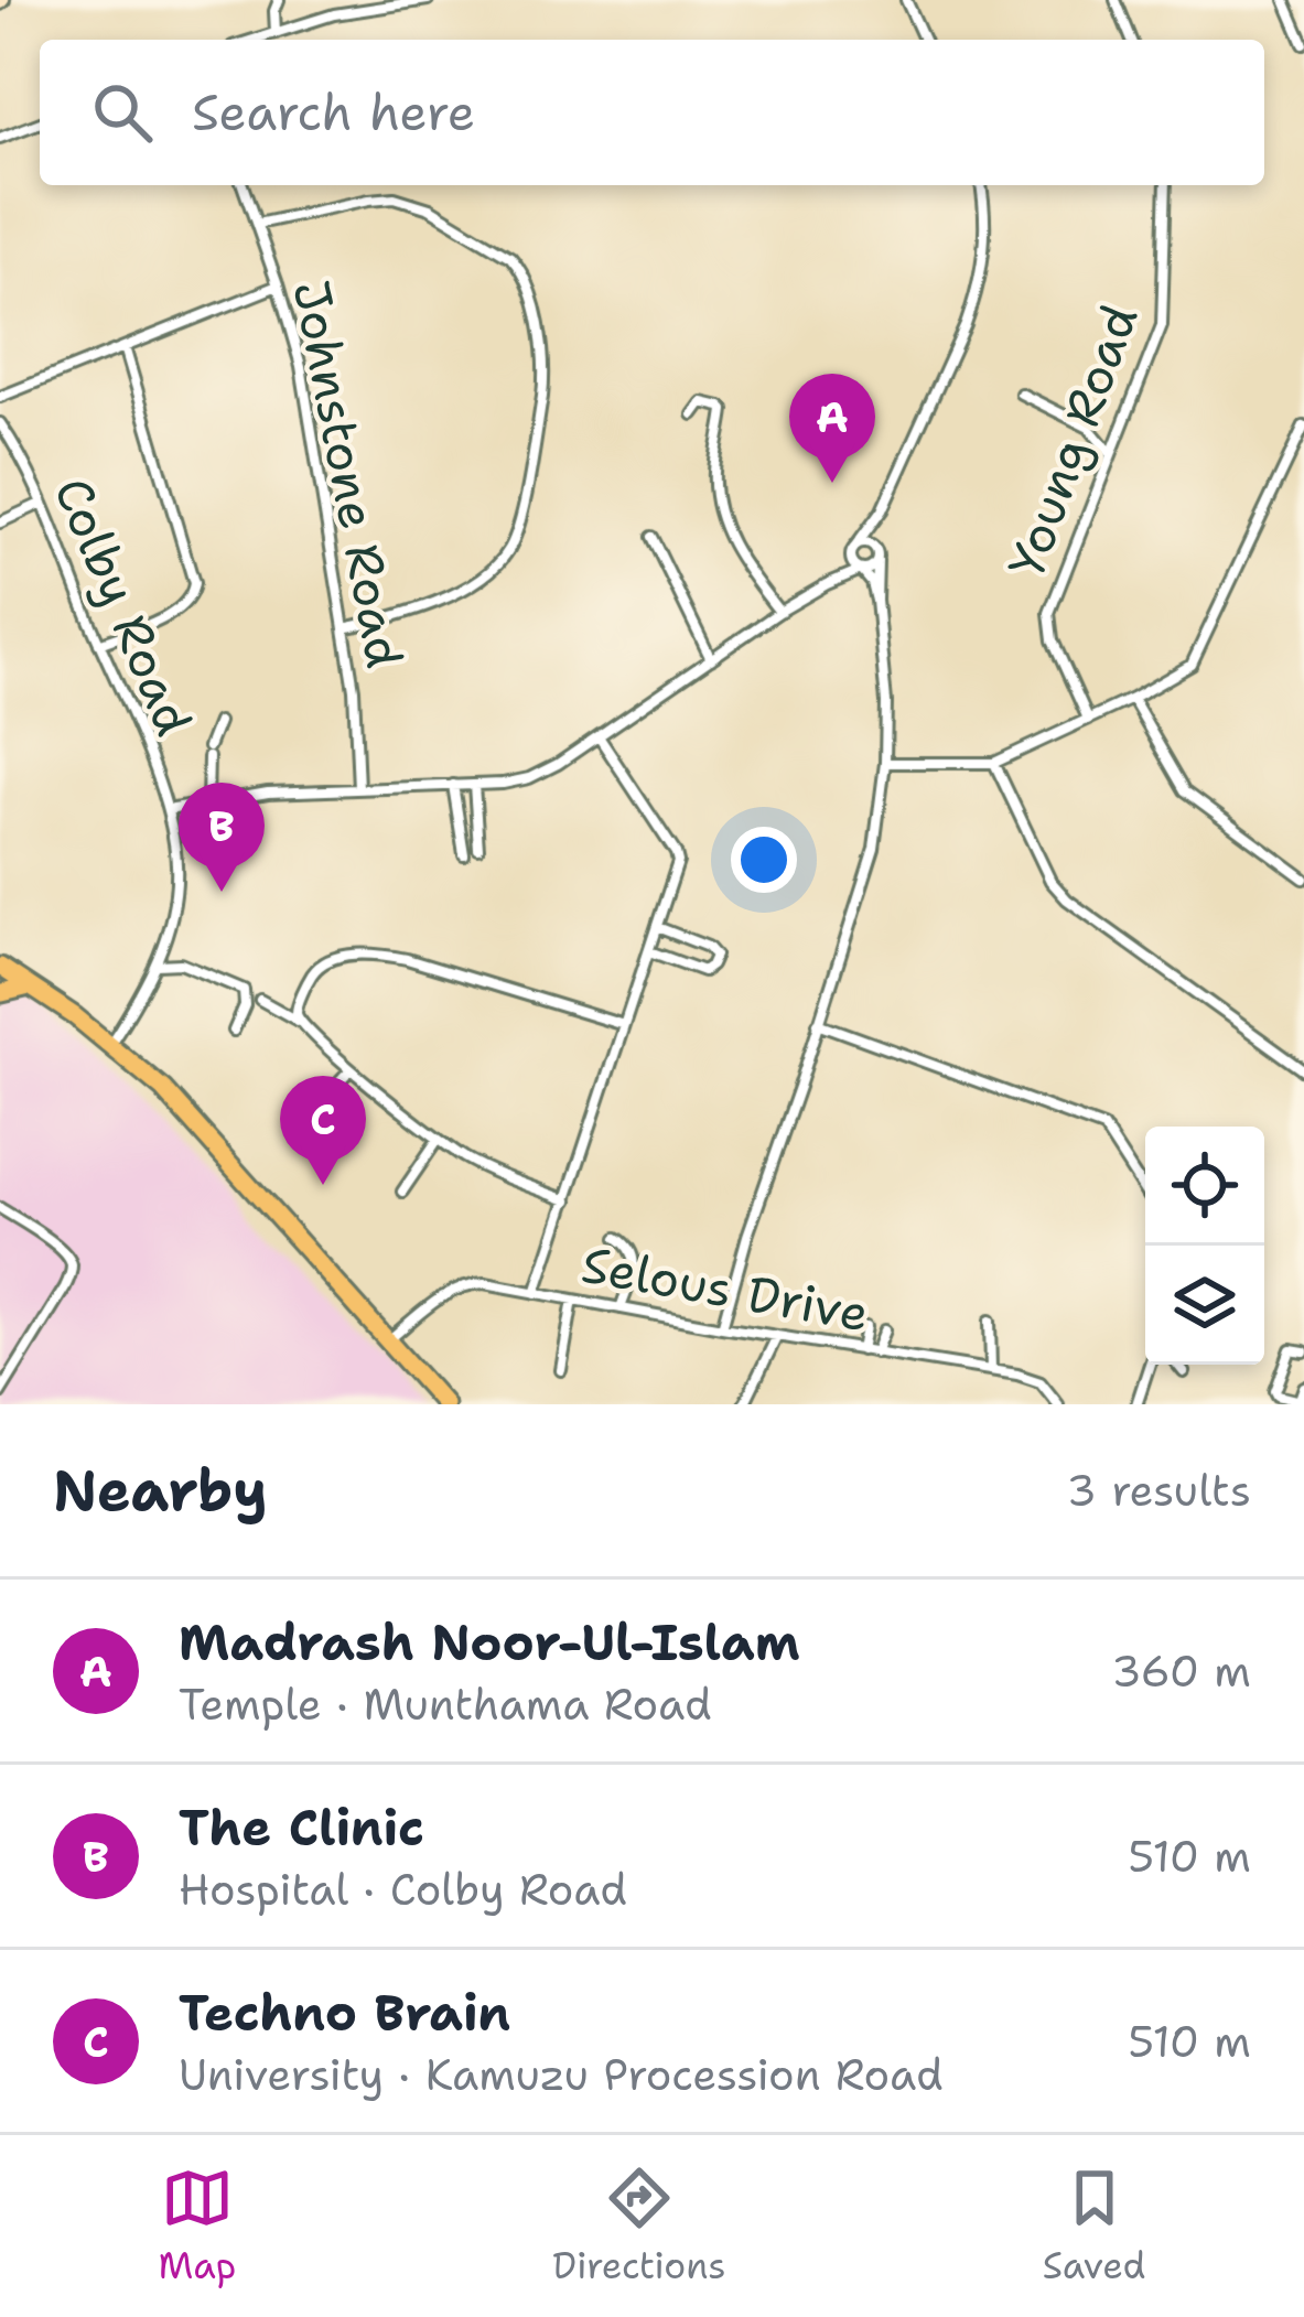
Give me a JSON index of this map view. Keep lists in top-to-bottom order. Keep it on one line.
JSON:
{"streets":{"street":["Young Road","Johnstone Road","Colby Road","Selous Drive"]},"page":{"search":"Search here","pins":["A","B","C"],"heading":["Nearby","3 results"],"list":[{"mark":"A","name":"Madrash Noor-Ul-Islam","note":"Temple · Munthama Road","value":"360 m"},{"mark":"B","name":"The Clinic","note":"Hospital · Colby Road","value":"510 m"},{"mark":"C","name":"Techno Brain","note":"University · Kamuzu Procession Road","value":"510 m"}],"nav":["Map","Directions","Saved"]}}
